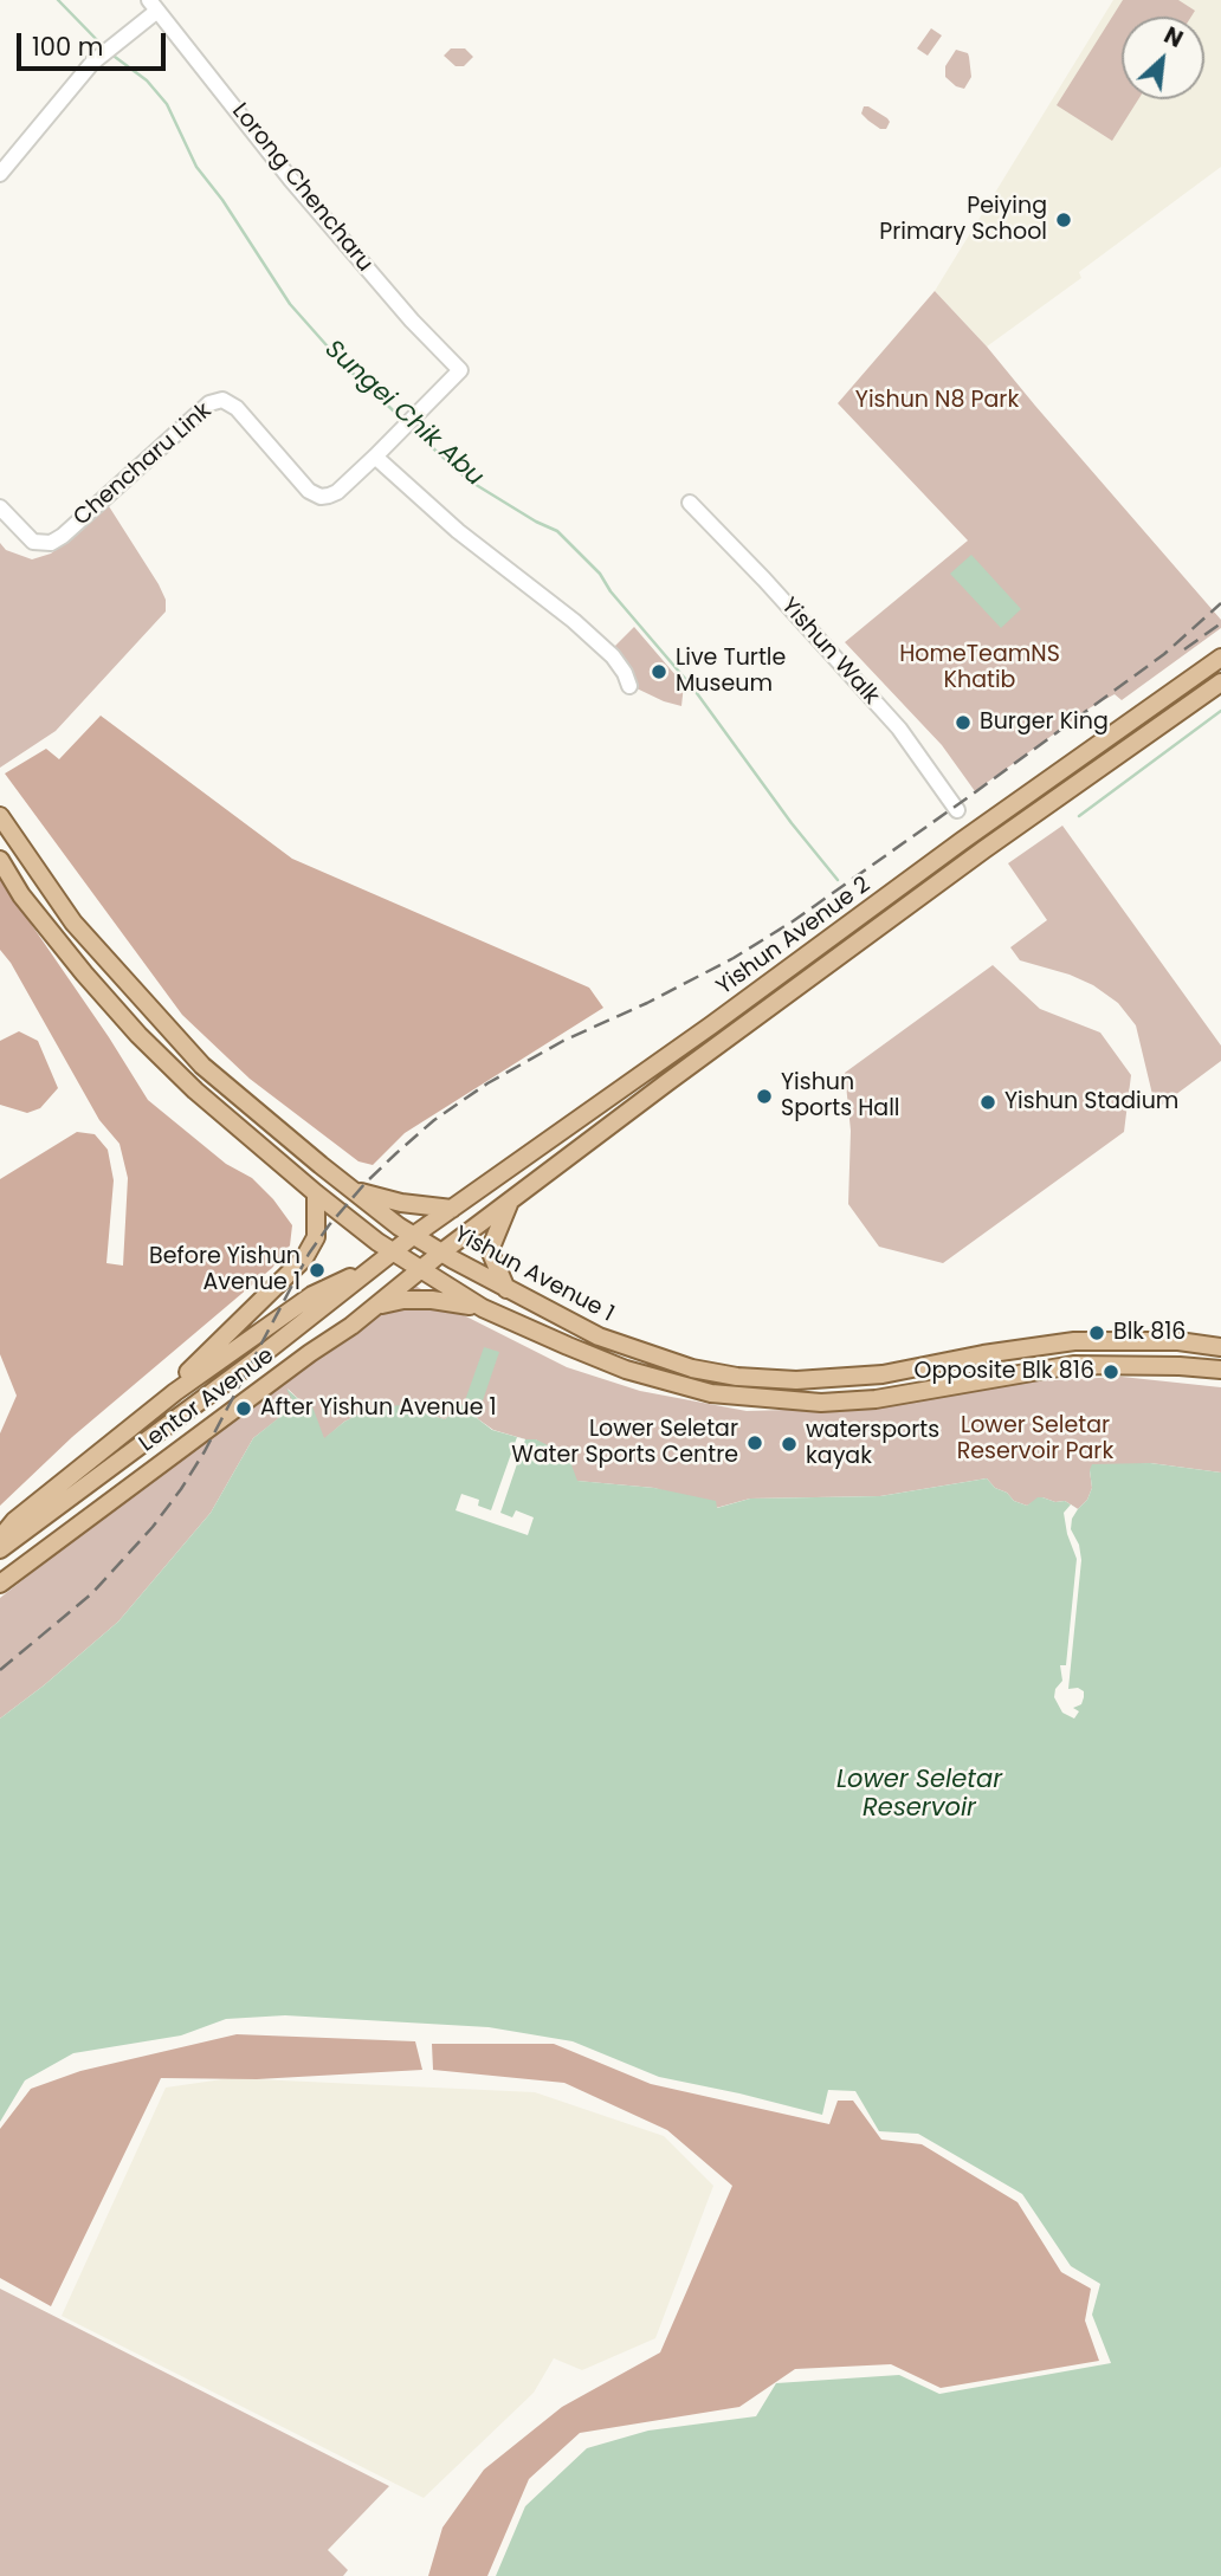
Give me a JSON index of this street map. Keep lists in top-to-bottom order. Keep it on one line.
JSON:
{"streets":{"main road":["Yishun Avenue 2","Yishun Avenue 1","Lentor Avenue"],"street":["Lorong Chencharu","Chencharu Link","Yishun Walk"]},"crossings":[["Lorong Chencharu","Chencharu Link"],["Yishun Avenue 2","Yishun Avenue 1"],["Yishun Avenue 2","Lentor Avenue"],["Yishun Avenue 1","Lentor Avenue"]],"water":["Sungei Chik Abu","Lower Seletar Reservoir"],"parks":["Yishun N8 Park","HomeTeamNS Khatib","Lower Seletar Reservoir Park"],"places":["Peiying Primary School","Live Turtle Museum","Burger King","Yishun Sports Hall","Yishun Stadium","Before Yishun Avenue 1","Blk 816","Opposite Blk 816","After Yishun Avenue 1","Lower Seletar Water Sports Centre","watersports kayak"],"scale_bar":"100 m","north":"top right"}
